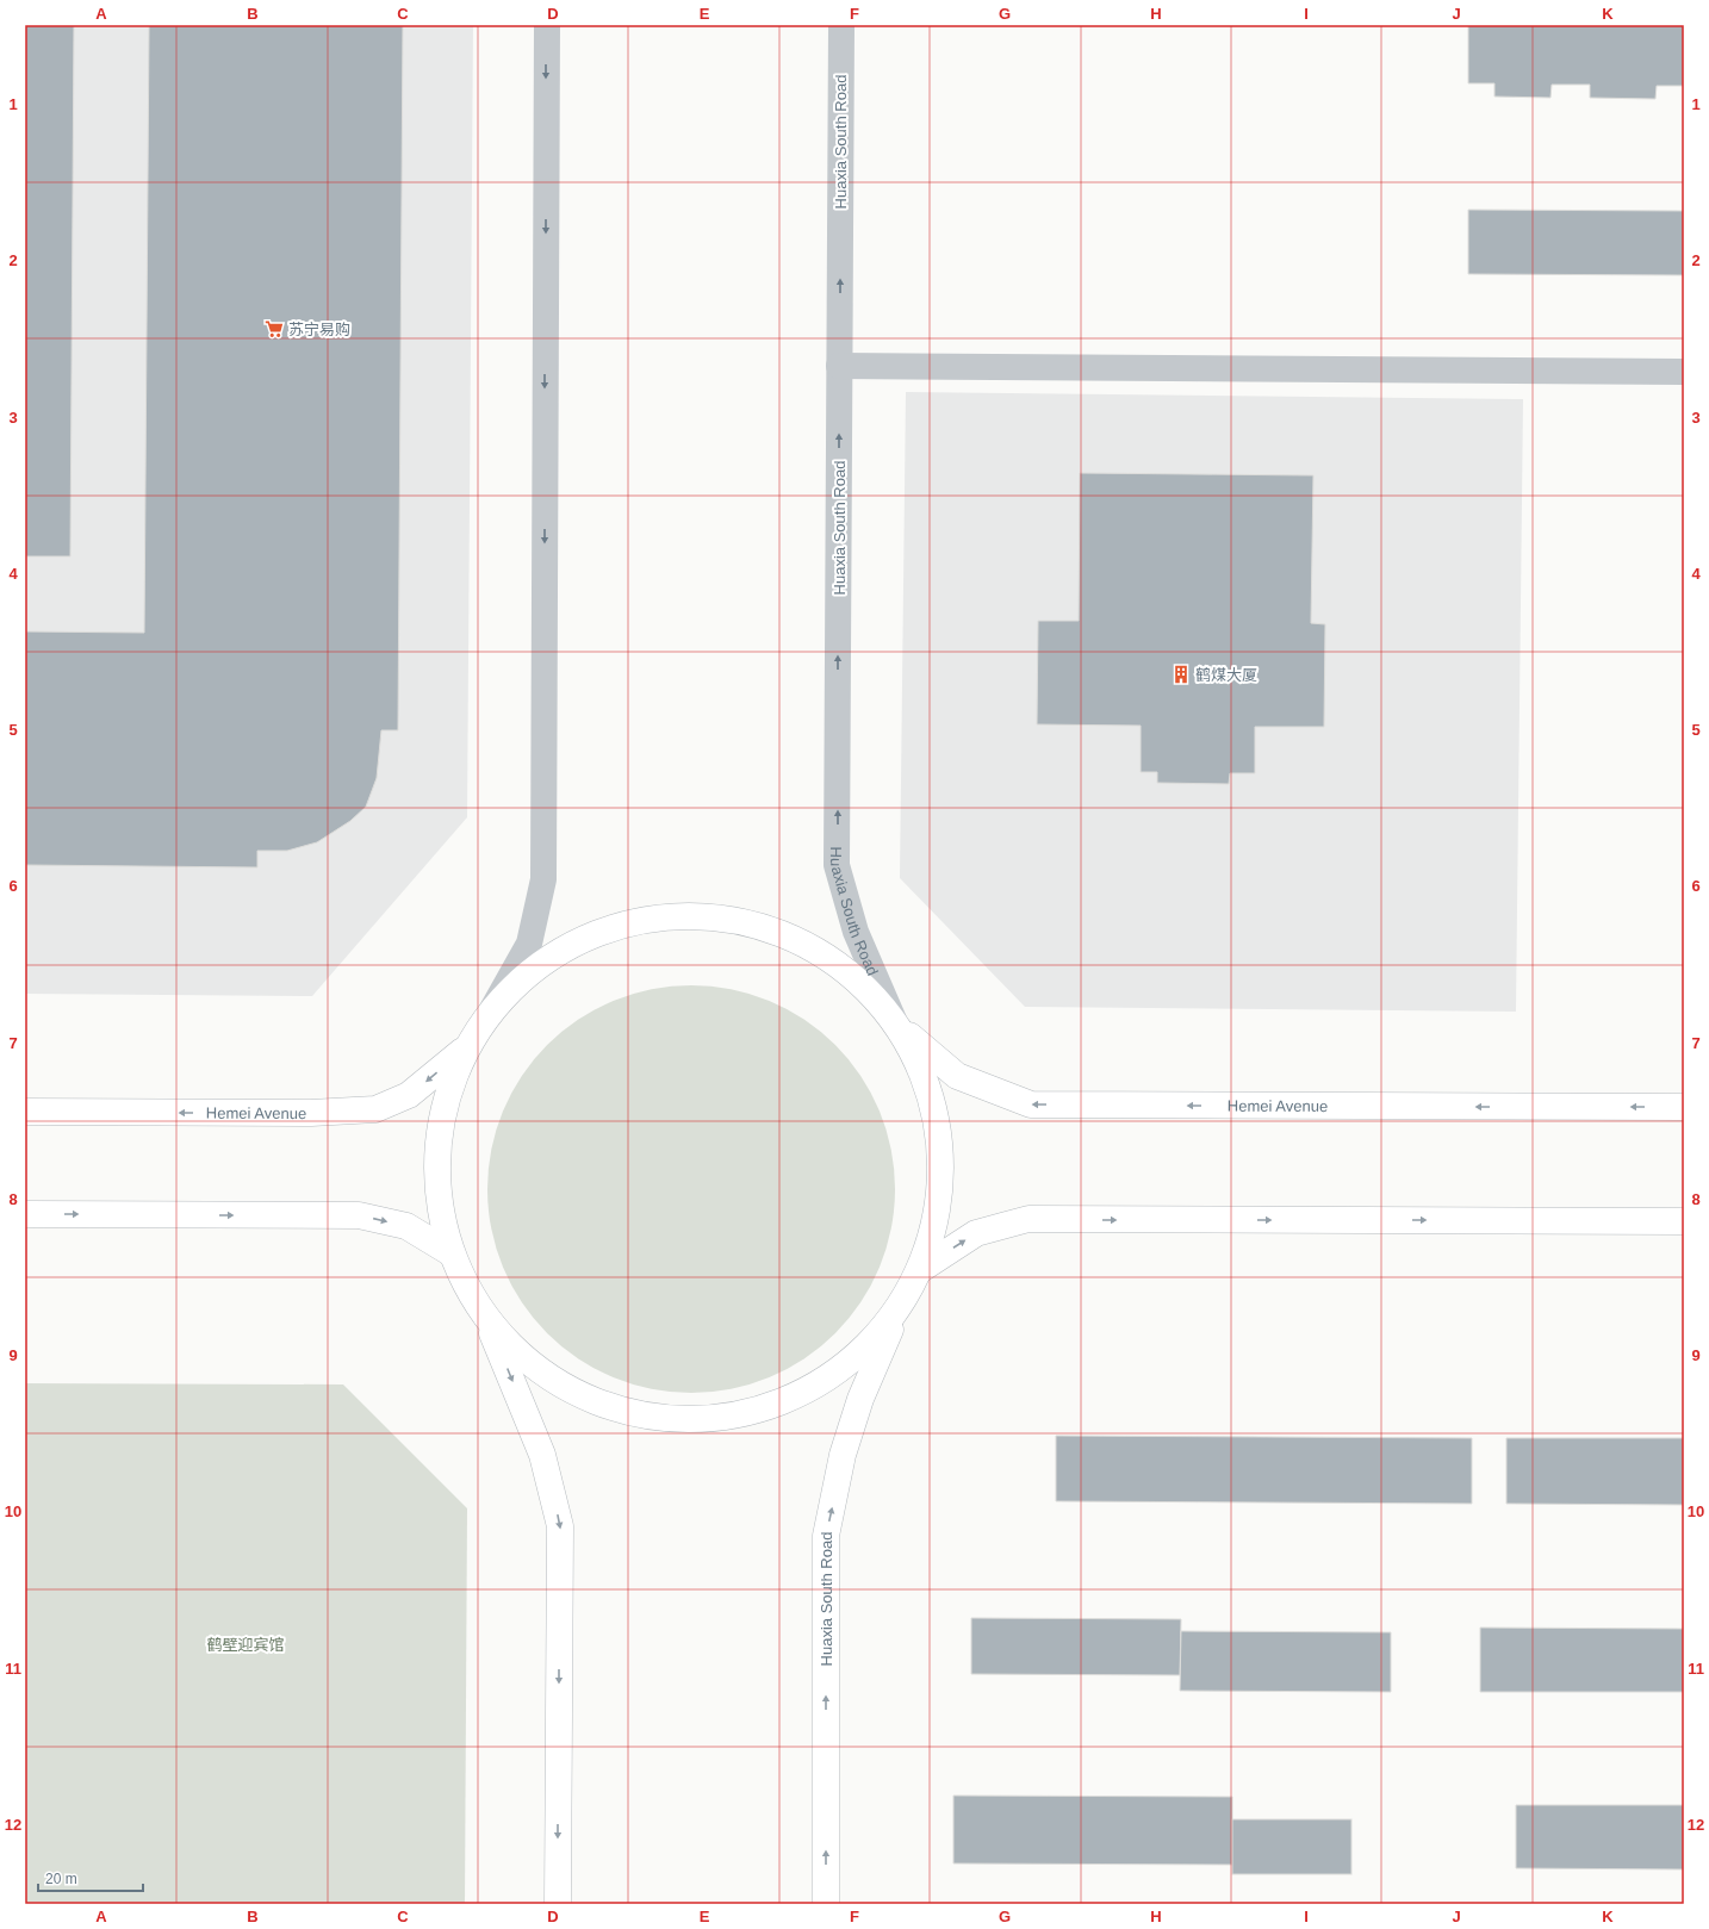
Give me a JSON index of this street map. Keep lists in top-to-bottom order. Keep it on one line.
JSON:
{"streets":{"main road":["Huaxia South Road","Hemei Avenue"]},"crossings":[["Huaxia South Road","Hemei Avenue"]],"one_way":["Huaxia South Road"],"parks":["鹤壁迎宾馆"],"places":{"supermarket":["苏宁易购"],"building":["鹤煤大厦"]},"scale_bar":"20 m","grid":{"columns":["A","B","C","D","E","F","G","H","I","J","K"],"rows":["1","2","3","4","5","6","7","8","9","10","11","12"]}}
